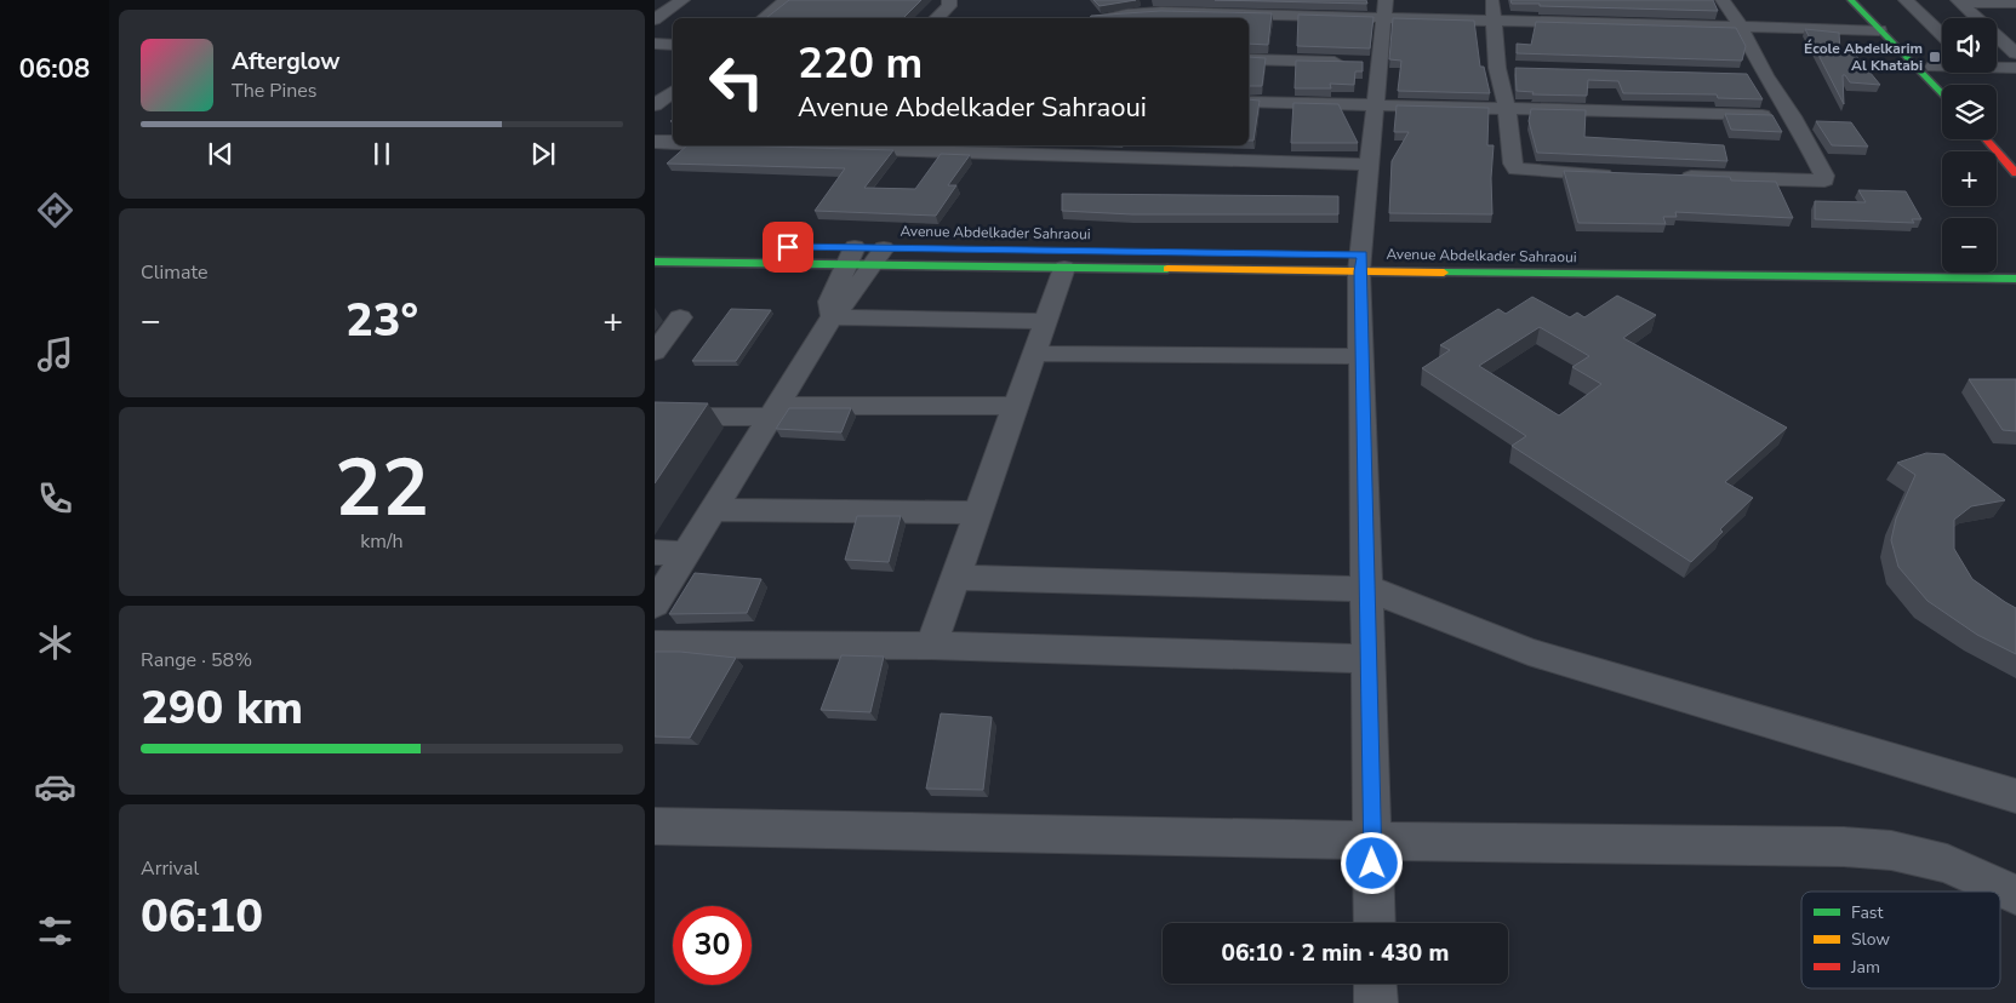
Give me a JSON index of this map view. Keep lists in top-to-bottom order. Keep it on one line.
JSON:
{"streets":{"main road":["Avenue Abdelkader Sahraoui"]},"places":{"transit":["École Abdelkarim Al Khatabi"]},"legend":["Fast","Slow","Jam"],"page":{"tabs":"06:08","map_buttons":["+","−"],"turn":["220 m","Avenue Abdelkader Sahraoui"],"song":["Afterglow","The Pines"],"tile":["Climate",["22","km/h"],["Range · 58%","290 km"],["Arrival","06:10"]],"heat":["−","23°","+"],"limit":"30","trip":"06:10 · 2 min · 430 m"}}
